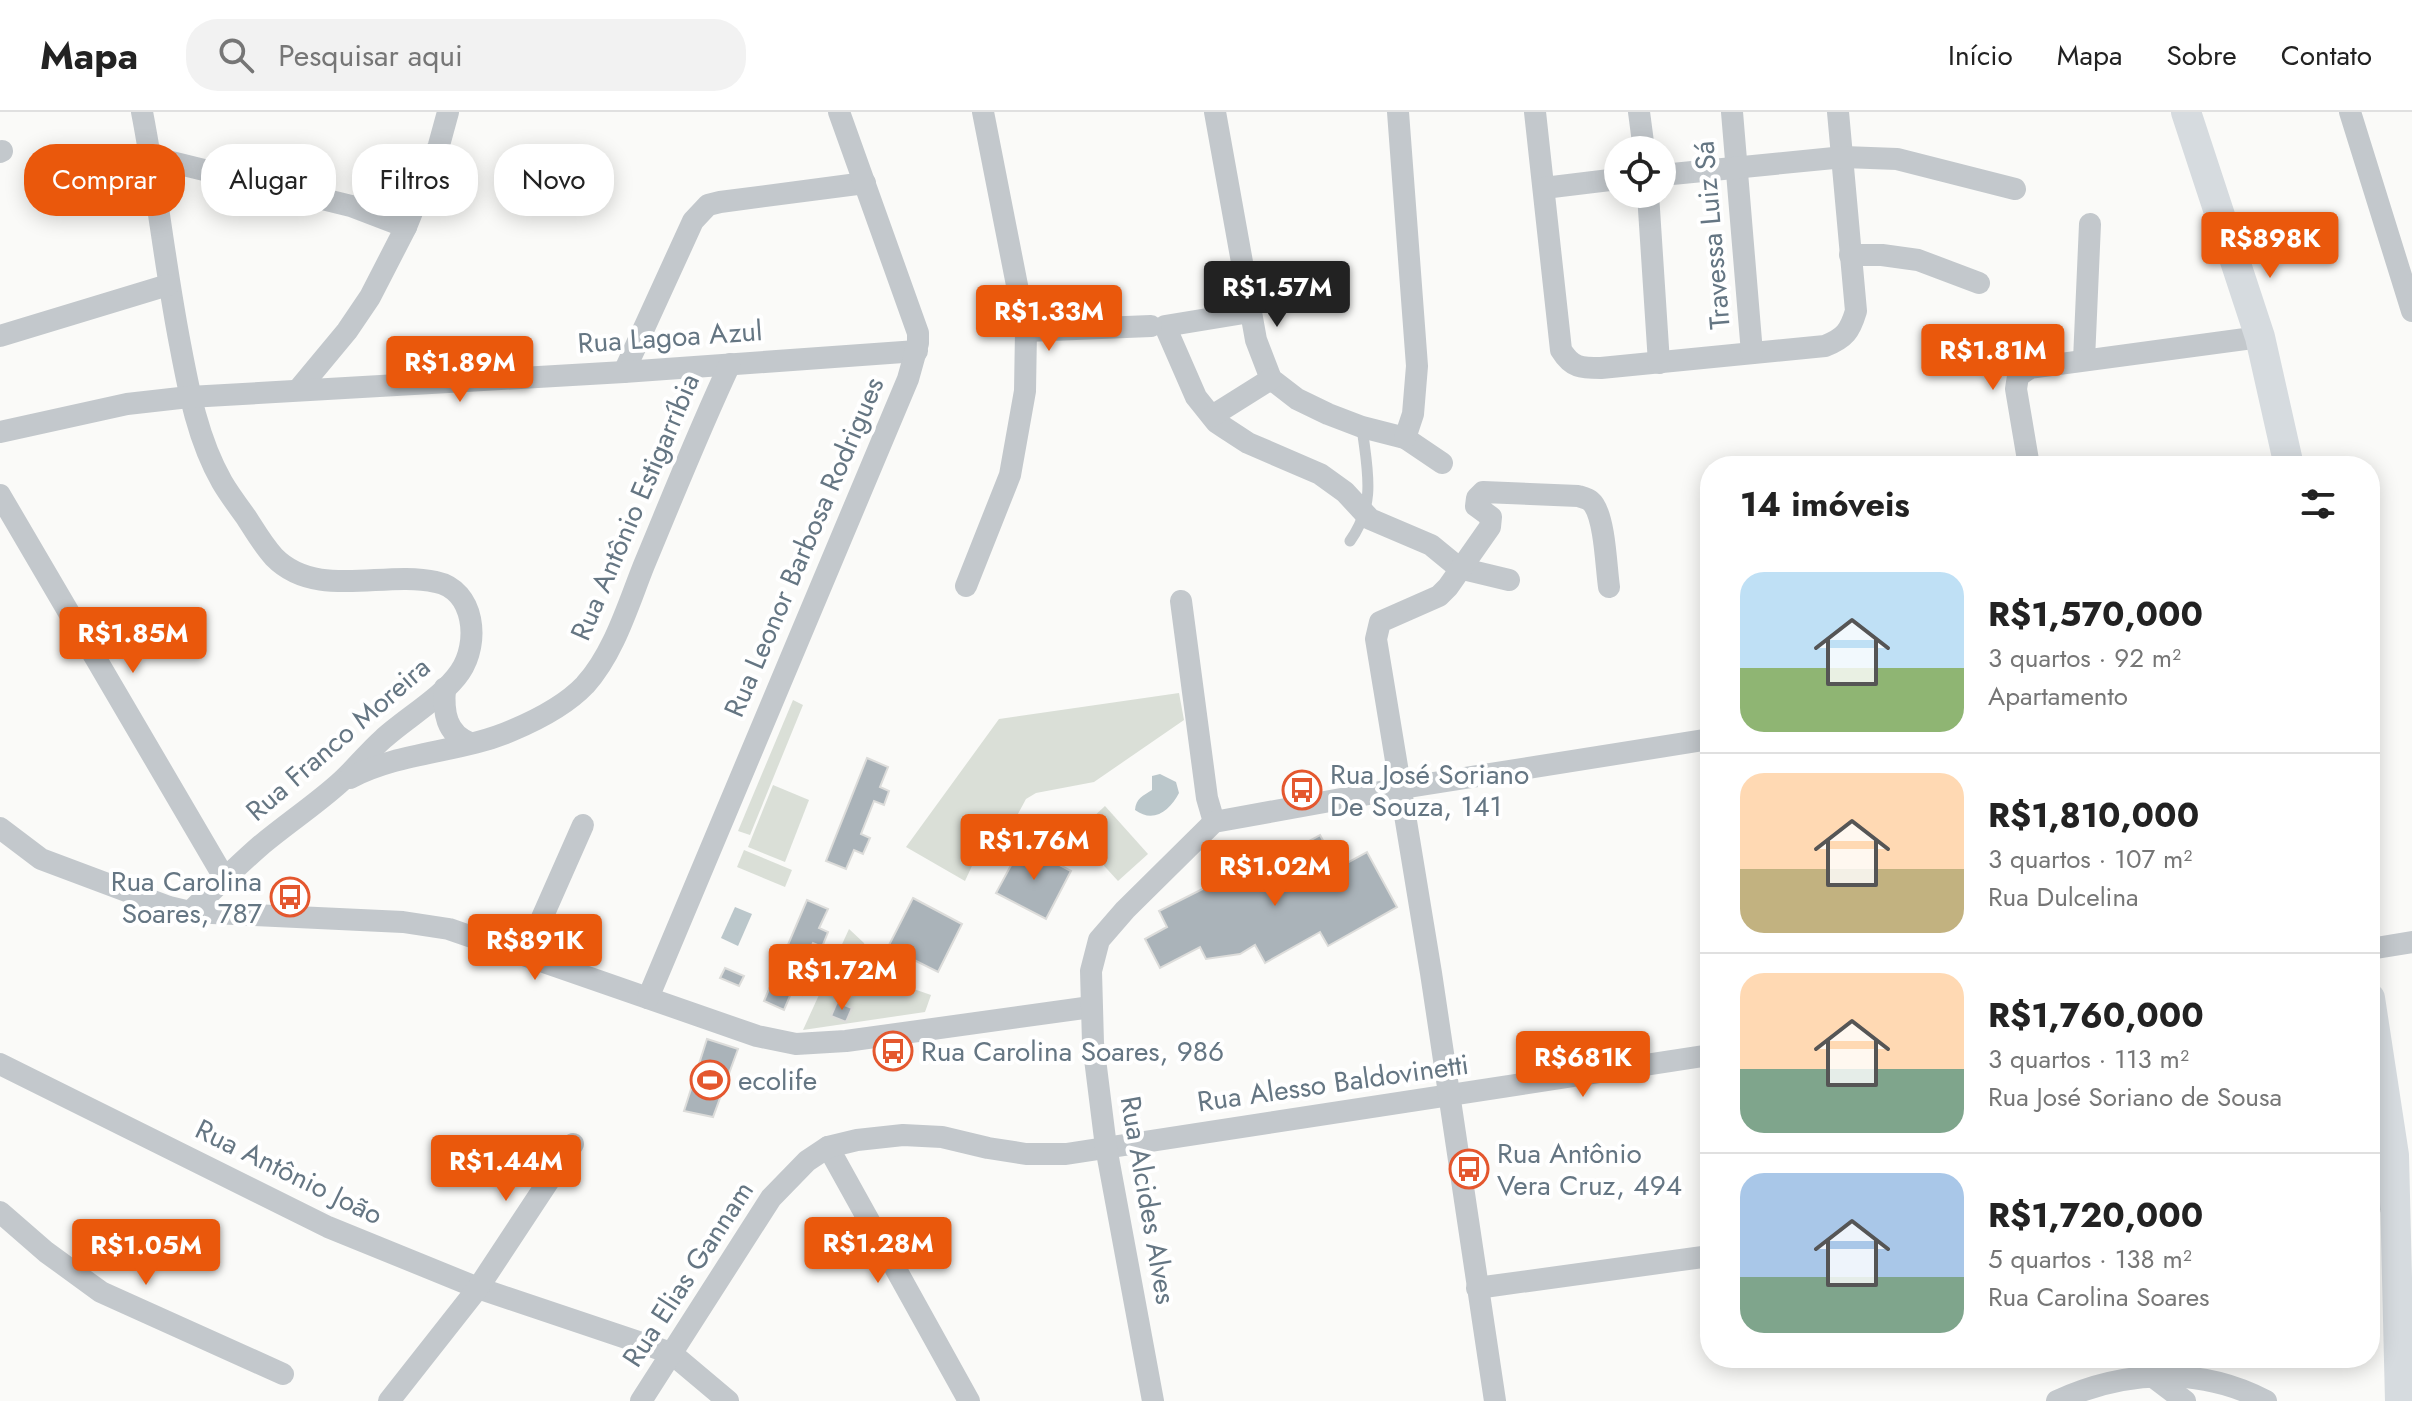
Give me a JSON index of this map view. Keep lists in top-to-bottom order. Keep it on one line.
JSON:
{"streets":{"street":["Travessa Luiz Sá","Rua Lagoa Azul","Rua Antônio Estigarríbia","Rua Leonor Barbosa Rodrigues","Rua Franco Moreira","Rua Alesso Baldovinetti","Rua Antônio João","Rua Alcides Alves","Rua Elias Gannam"]},"crossings":[["Rua Lagoa Azul","Rua Antônio Estigarríbia"],["Rua Lagoa Azul","Rua Leonor Barbosa Rodrigues"],["Rua Lagoa Azul","Rua Franco Moreira"],["Rua Antônio Estigarríbia","Rua Franco Moreira"],["Rua Alesso Baldovinetti","Rua Alcides Alves"],["Rua Alesso Baldovinetti","Rua Elias Gannam"],["Rua Antônio João","Rua Elias Gannam"],["Rua Alcides Alves","Rua Elias Gannam"]],"places":{"bus stop":["Rua José Soriano De Souza, 141","Rua Carolina Soares, 787","Rua Carolina Soares, 986","Rua Antônio Vera Cruz, 494"],"sports":["ecolife"]},"page":{"header":"Mapa","search":"Pesquisar aqui","nav":["Início","Mapa","Sobre","Contato"],"chip":["Comprar","Alugar","Filtros","Novo"],"price":["R$898K","R$1.57M","R$1.33M","R$1.81M","R$1.89M","R$1.85M","R$1.76M","R$1.02M","R$891K","R$1.72M","R$681K","R$1.44M","R$1.28M","R$1.05M"],"heading":"14 imóveis","list":[{"name":"R$1,570,000","note":"3 quartos · 92 m² · Apartamento"},{"name":"R$1,810,000","note":"3 quartos · 107 m² · Rua Dulcelina"},{"name":"R$1,760,000","note":"3 quartos · 113 m² · Rua José Soriano de Sousa"},{"name":"R$1,720,000","note":"5 quartos · 138 m² · Rua Carolina Soares"}]}}
